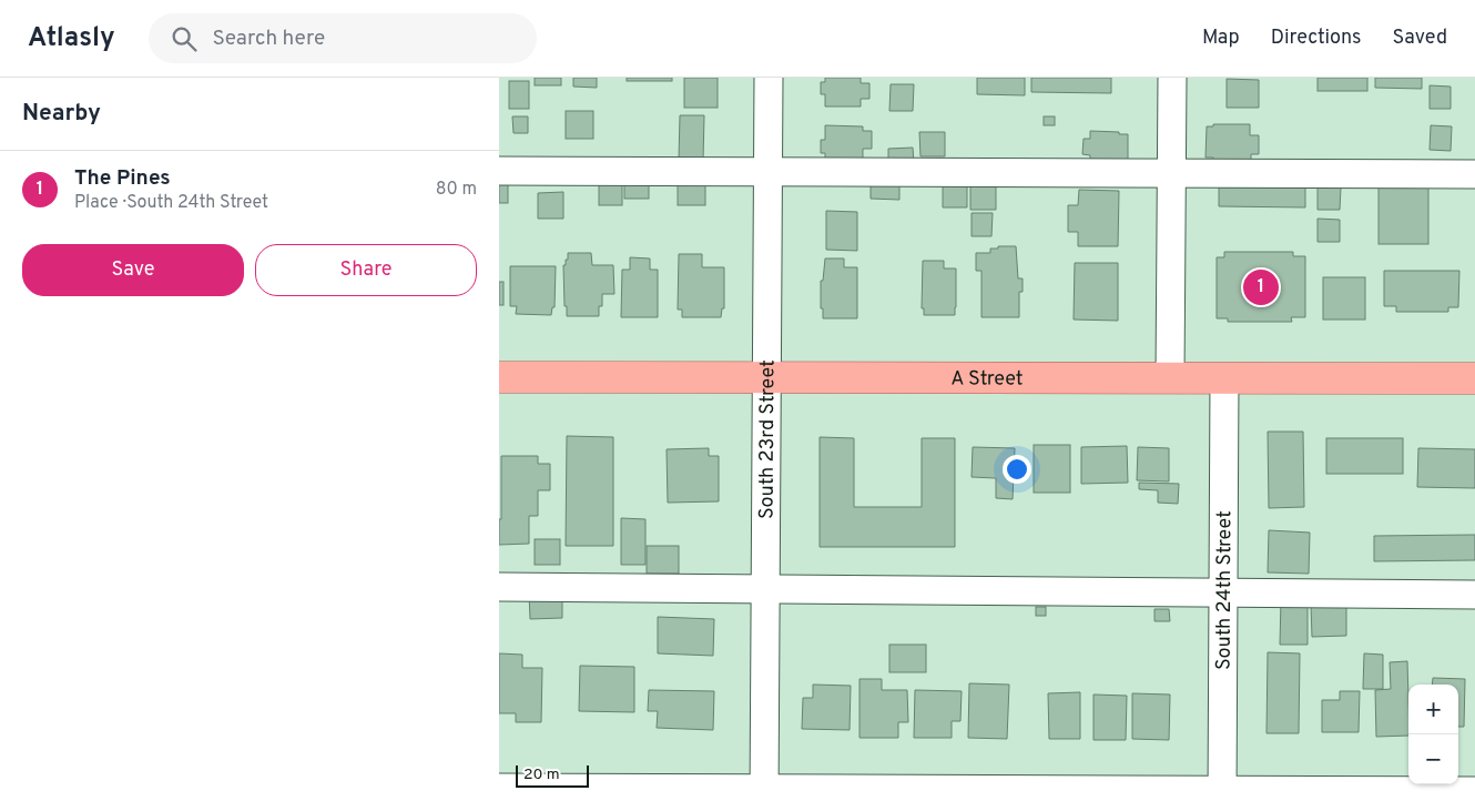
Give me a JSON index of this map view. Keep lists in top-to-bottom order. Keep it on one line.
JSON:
{"streets":{"main road":["A Street"],"street":["South 23rd Street","South 24th Street"]},"crossings":[["A Street","South 23rd Street"],["A Street","South 24th Street"]],"scale_bar":"20 m","page":{"header":"Atlasly","search":"Search here","nav":["Map","Directions","Saved"],"heading":"Nearby","list":[{"mark":"1","name":"The Pines","note":"Place · South 24th Street","value":"80 m"}],"buttons":["Save","Share"],"pins":"1","map_buttons":["+","−"],"scale":"20 m"}}
